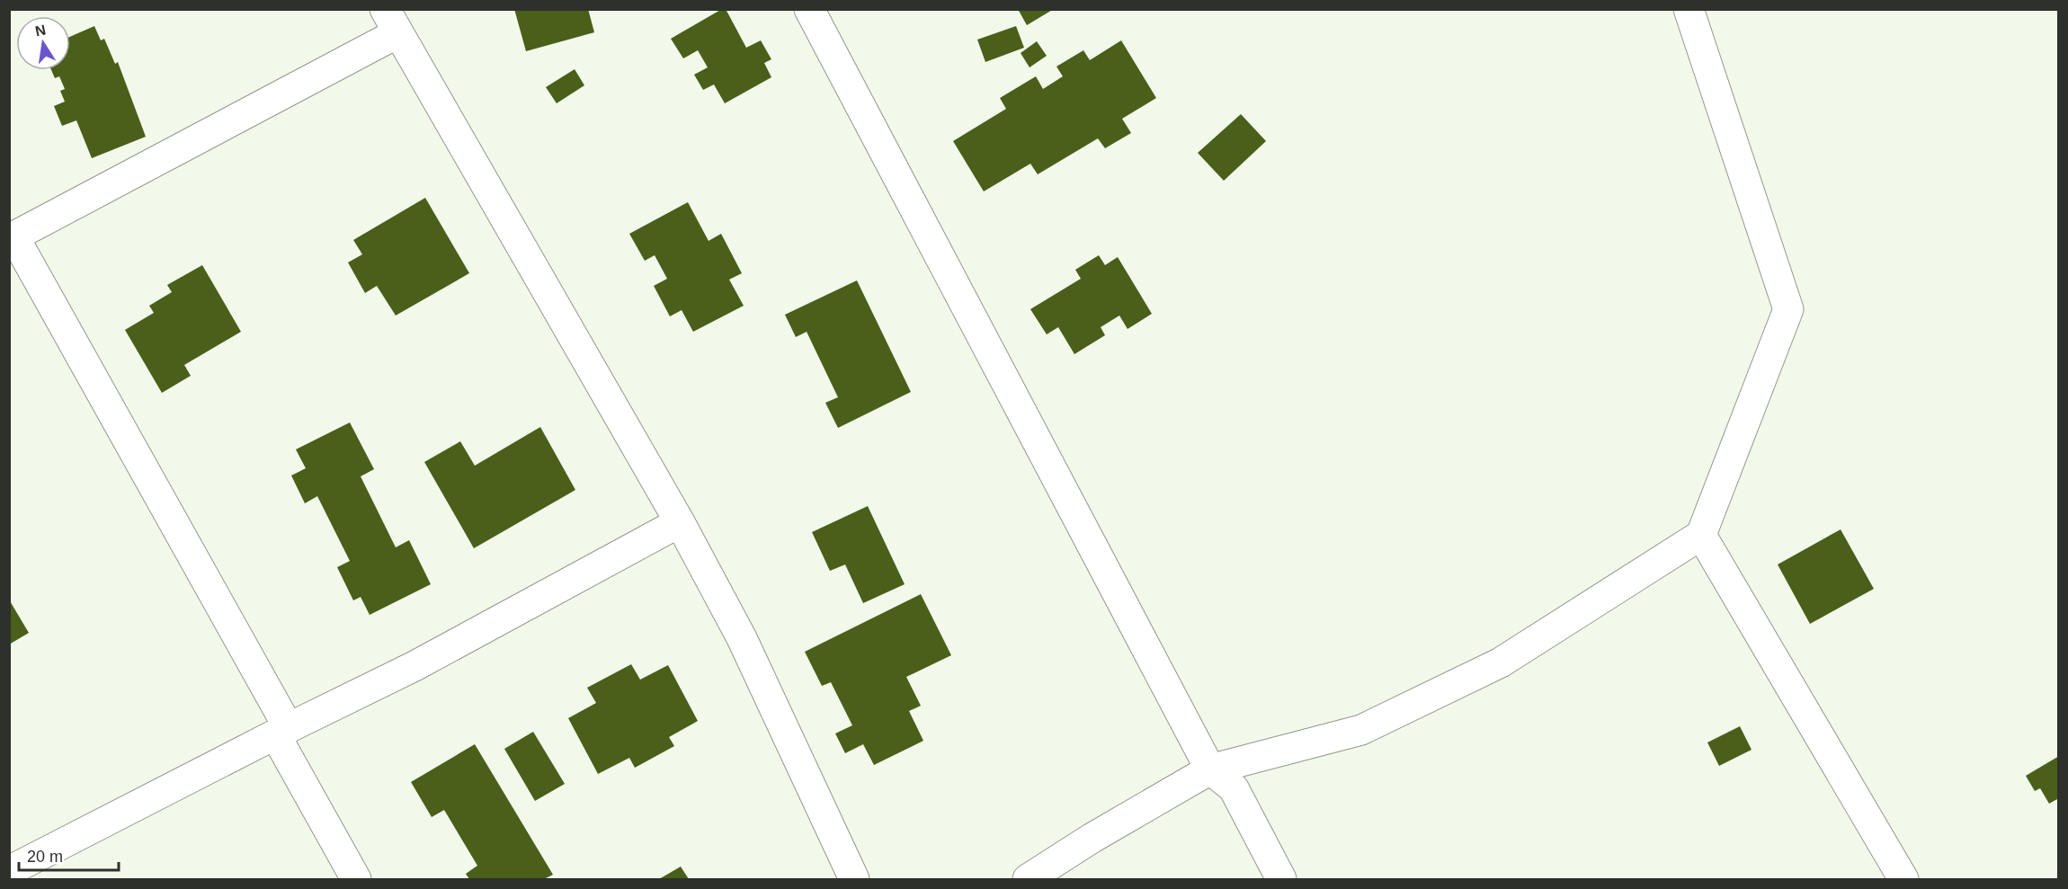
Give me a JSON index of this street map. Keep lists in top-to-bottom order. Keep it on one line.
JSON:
{"scale_bar":"20 m","north":"top"}
